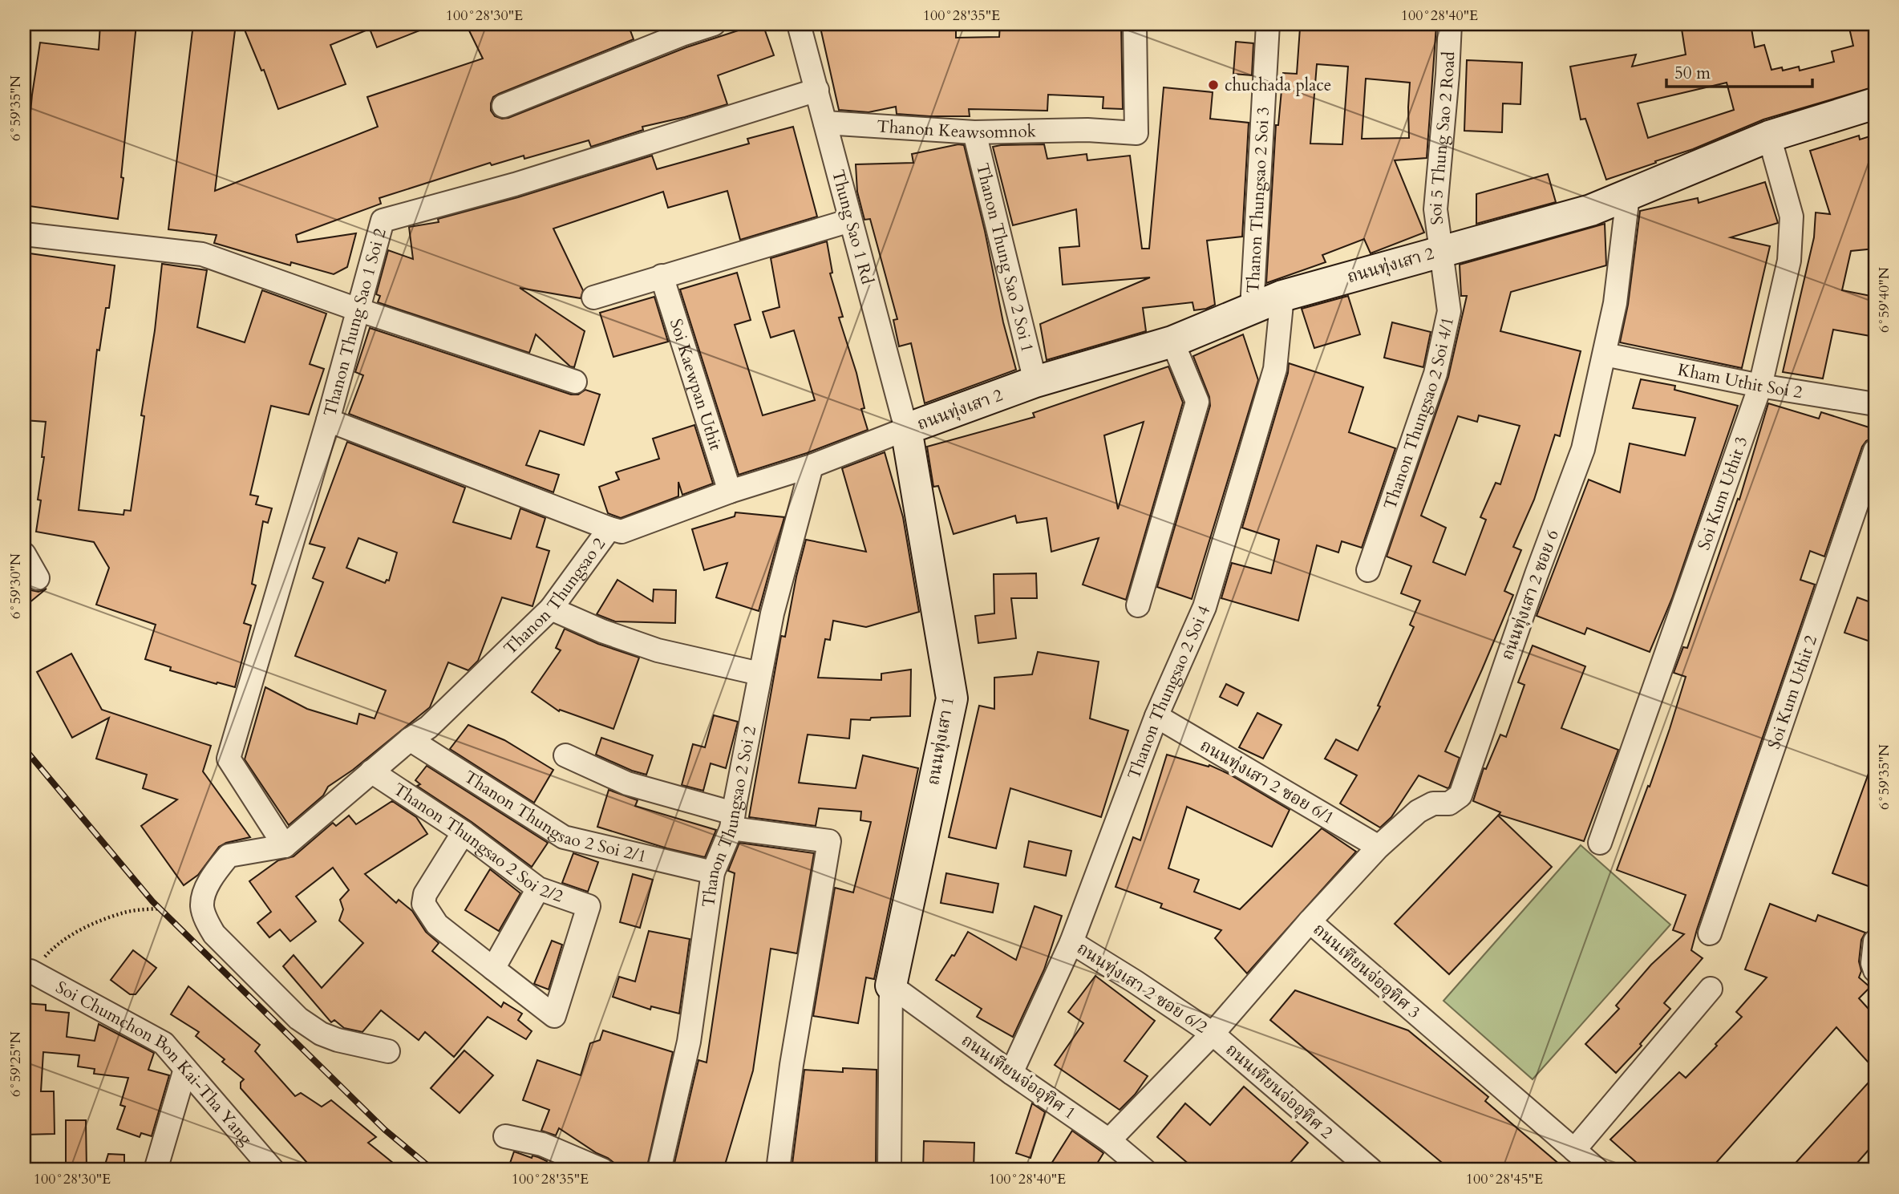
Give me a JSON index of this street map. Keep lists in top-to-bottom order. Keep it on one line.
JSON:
{"streets":{"street":["Thanon Keawsomnok","Soi 5 Thung Sao 2 Road","Thanon Thungsao 2 Soi 3","Thung Sao 1 Rd","Thanon Thung Sao 2 Soi 1","ถนนทุ่งเสา 2","Thanon Thung Sao 1 Soi 2","Kham Uthit Soi 2","Soi Kaewpan Uthit","Thanon Thungsao 2 Soi 4/1","Soi Kum Uthit 3","Thanon Thungsao 2","ถนนทุ่งเสา 2 ซอย 6","Thanon Thungsao 2 Soi 4","Soi Kum Uthit 2","ถนนทุ่งเสา 1","ถนนทุ่งเสา 2 ซอย 6/1","Thanon Thungsao 2 Soi 2/1","Thanon Thungsao 2 Soi 2","Thanon Thungsao 2 Soi 2/2","ถนนเทียนจ่ออุทิศ 3","ถนนทุ่งเสา 2 ซอย 6/2","Soi Chumchon Bon Kai-Tha Yang","ถนนเทียนจ่ออุทิศ 1","ถนนเทียนจ่ออุทิศ 2"]},"crossings":[["Thanon Keawsomnok","Thung Sao 1 Rd"],["Thanon Keawsomnok","Thanon Thung Sao 2 Soi 1"],["Soi 5 Thung Sao 2 Road","ถนนทุ่งเสา 2"],["Soi 5 Thung Sao 2 Road","Thanon Thungsao 2 Soi 4/1"],["Thanon Thungsao 2 Soi 3","ถนนทุ่งเสา 2"],["Thung Sao 1 Rd","ถนนทุ่งเสา 2"],["Thung Sao 1 Rd","Thanon Thung Sao 1 Soi 2"],["Thung Sao 1 Rd","Thanon Thungsao 2"],["Thung Sao 1 Rd","ถนนทุ่งเสา 1"],["Thanon Thung Sao 2 Soi 1","ถนนทุ่งเสา 2"],["ถนนทุ่งเสา 2","Thanon Thungsao 2 Soi 4/1"],["ถนนทุ่งเสา 2","Soi Kum Uthit 3"],["ถนนทุ่งเสา 2","Thanon Thungsao 2"],["ถนนทุ่งเสา 2","ถนนทุ่งเสา 2 ซอย 6"],["ถนนทุ่งเสา 2","Thanon Thungsao 2 Soi 4"],["ถนนทุ่งเสา 2","ถนนทุ่งเสา 1"],["Thanon Thung Sao 1 Soi 2","Thanon Thungsao 2"],["Kham Uthit Soi 2","Soi Kum Uthit 3"],["Kham Uthit Soi 2","ถนนทุ่งเสา 2 ซอย 6"],["Soi Kaewpan Uthit","Thanon Thungsao 2"],["Thanon Thungsao 2","ถนนทุ่งเสา 1"],["Thanon Thungsao 2","Thanon Thungsao 2 Soi 2/1"],["Thanon Thungsao 2","Thanon Thungsao 2 Soi 2"],["Thanon Thungsao 2","Thanon Thungsao 2 Soi 2/2"],["ถนนทุ่งเสา 2 ซอย 6","ถนนทุ่งเสา 2 ซอย 6/1"],["ถนนทุ่งเสา 2 ซอย 6","ถนนเทียนจ่ออุทิศ 3"],["Thanon Thungsao 2 Soi 4","ถนนทุ่งเสา 2 ซอย 6/1"],["Thanon Thungsao 2 Soi 4","ถนนทุ่งเสา 2 ซอย 6/2"],["Thanon Thungsao 2 Soi 4","ถนนเทียนจ่ออุทิศ 1"],["ถนนทุ่งเสา 1","ถนนเทียนจ่ออุทิศ 1"],["Thanon Thungsao 2 Soi 2/1","Thanon Thungsao 2 Soi 2"],["ถนนเทียนจ่ออุทิศ 3","ถนนทุ่งเสา 2 ซอย 6/2"],["ถนนเทียนจ่ออุทิศ 3","ถนนเทียนจ่ออุทิศ 1"],["ถนนเทียนจ่ออุทิศ 3","ถนนเทียนจ่ออุทิศ 2"],["ถนนทุ่งเสา 2 ซอย 6/2","ถนนเทียนจ่ออุทิศ 2"]],"places":["chuchada place"],"scale_bar":"50 m","coordinates":["100°28'30\"E","100°28'35\"E","100°28'40\"E","6°59'35\"N","6°59'40\"N","6°59'30\"N","6°59'25\"N","100°28'45\"E"]}
